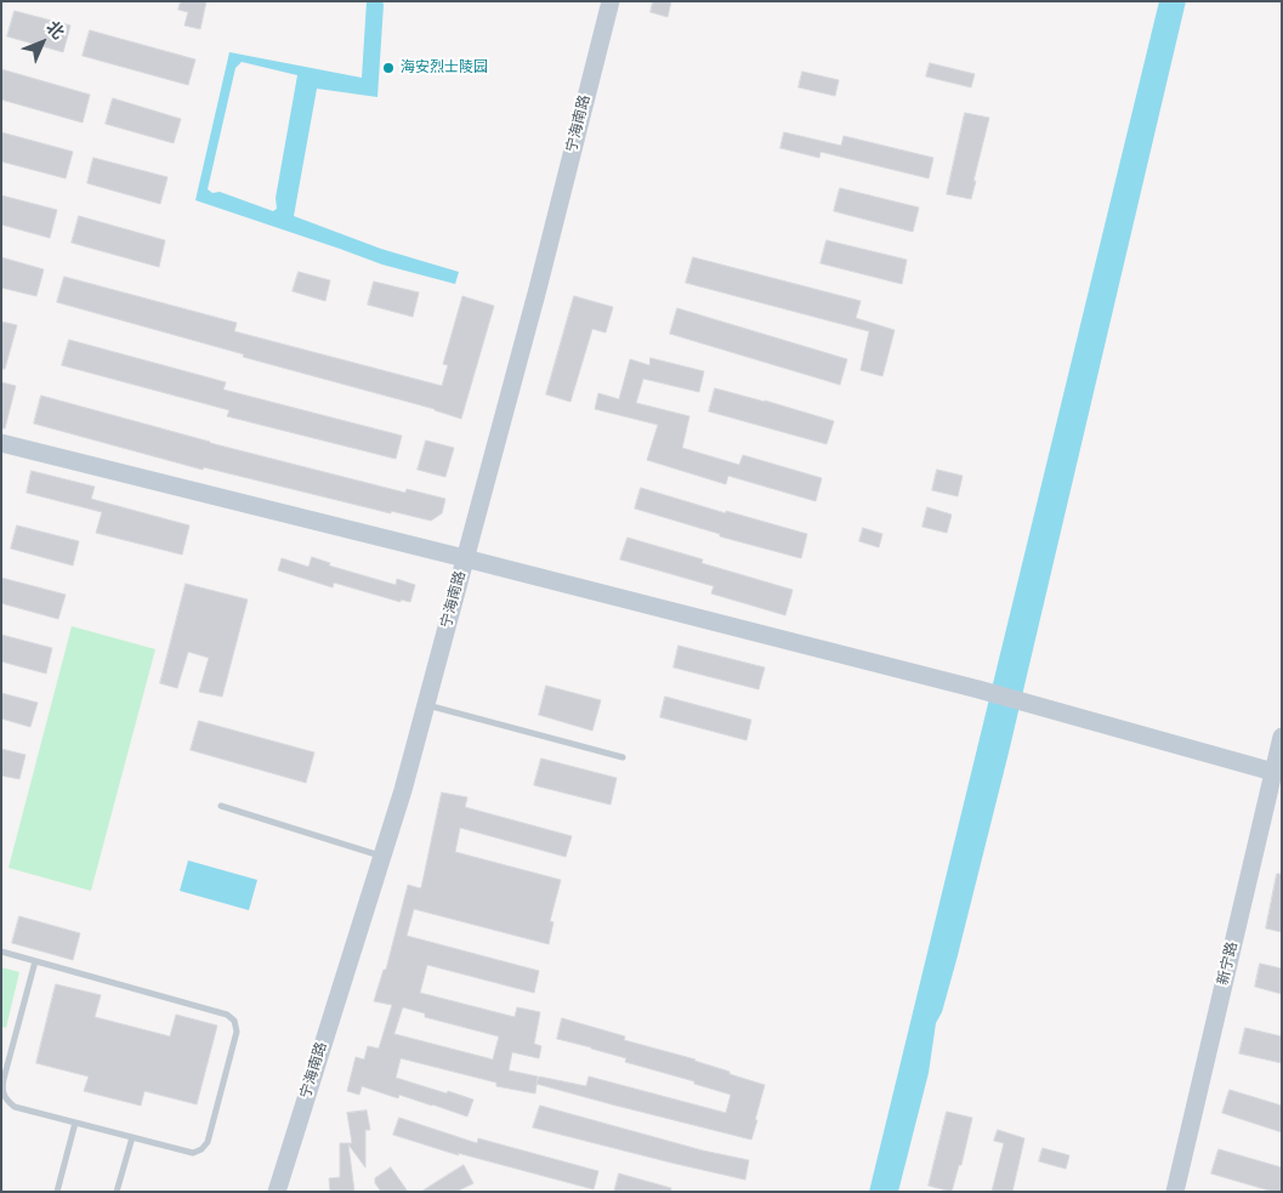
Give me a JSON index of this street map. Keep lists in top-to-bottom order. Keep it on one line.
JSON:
{"streets":{"street":["宁海南路","新宁路"]},"places":["海安烈士陵园"],"north":"top right"}
